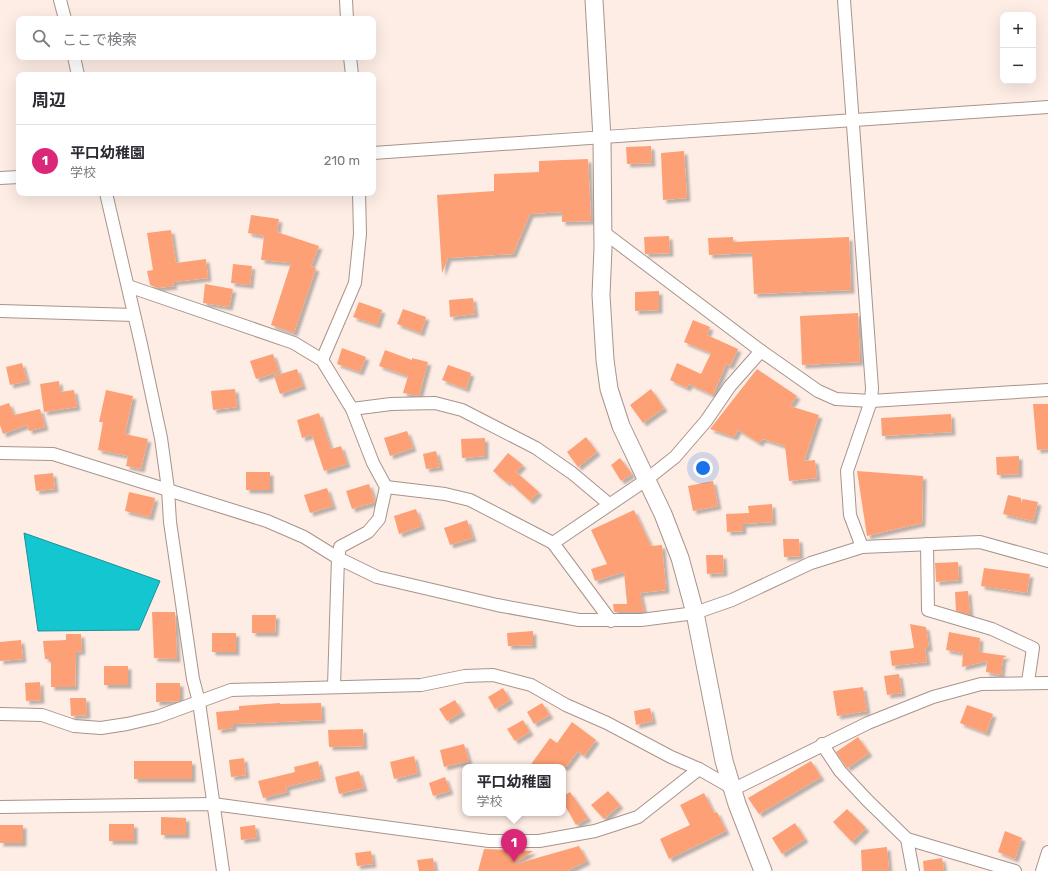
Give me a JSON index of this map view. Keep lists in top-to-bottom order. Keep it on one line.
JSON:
{"page":{"map_buttons":["+","−"],"search":"ここで検索","heading":"周辺","list":[{"mark":"1","name":"平口幼稚園","note":"学校","value":"210 m"}],"popup":["平口幼稚園","学校"],"pins":"1"}}
